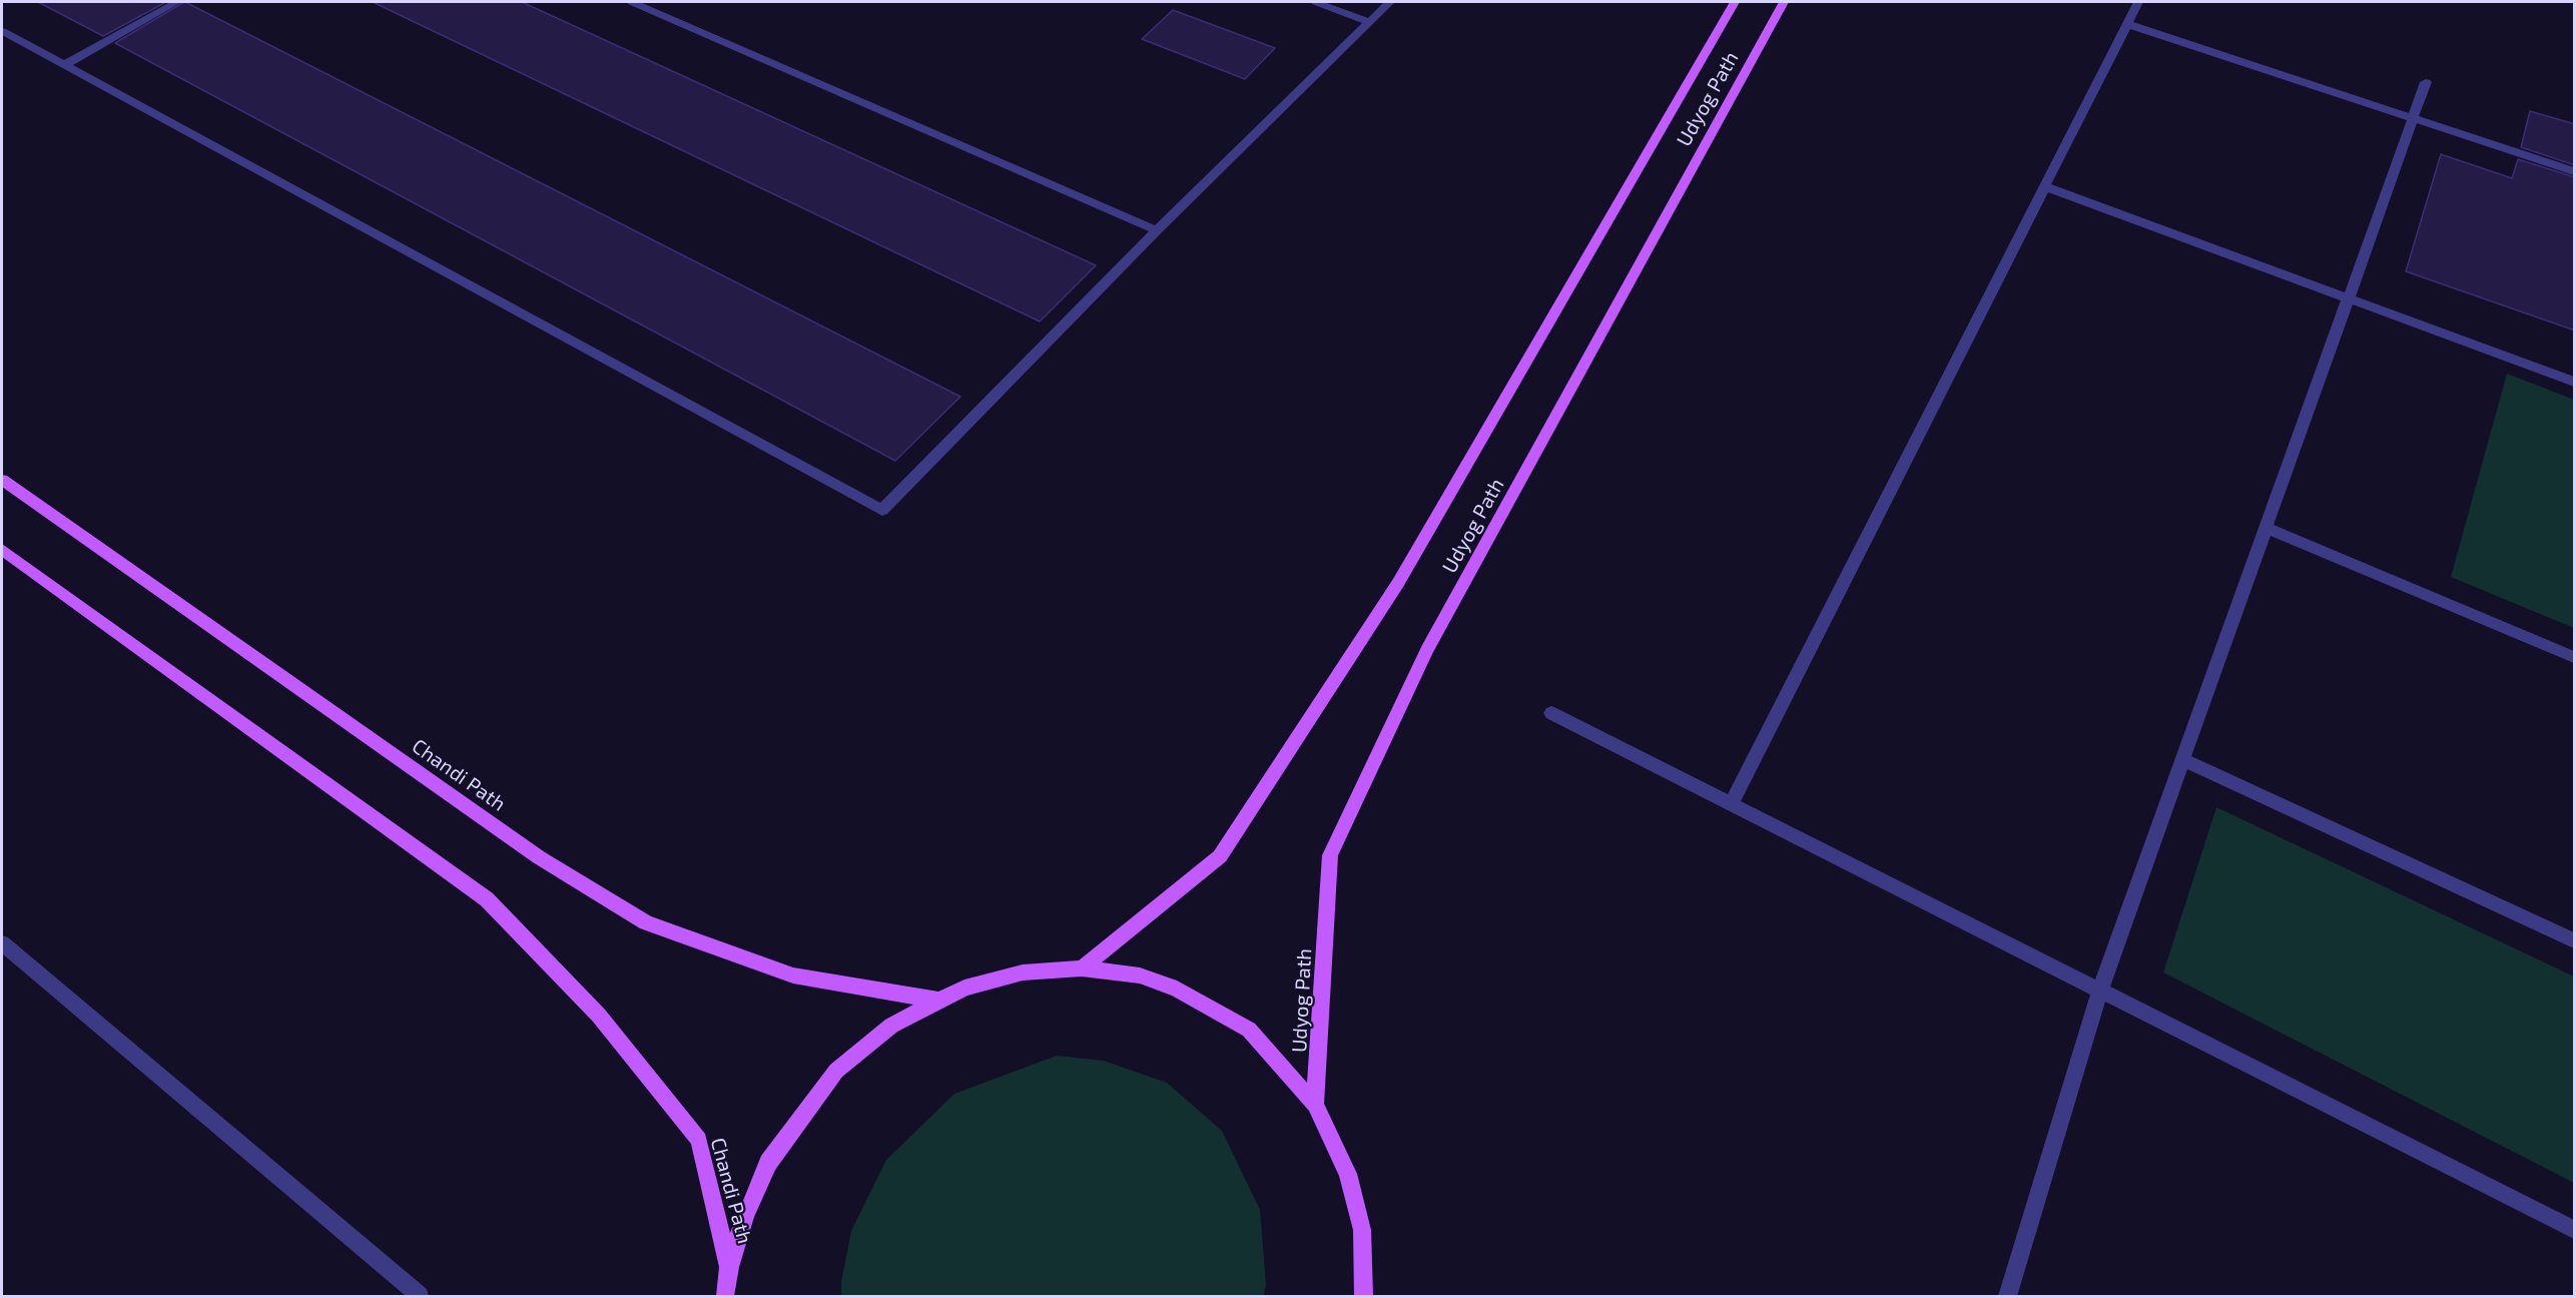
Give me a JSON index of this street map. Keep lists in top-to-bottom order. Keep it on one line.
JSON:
{"streets":{"main road":["Udyog Path","Chandi Path"]}}
